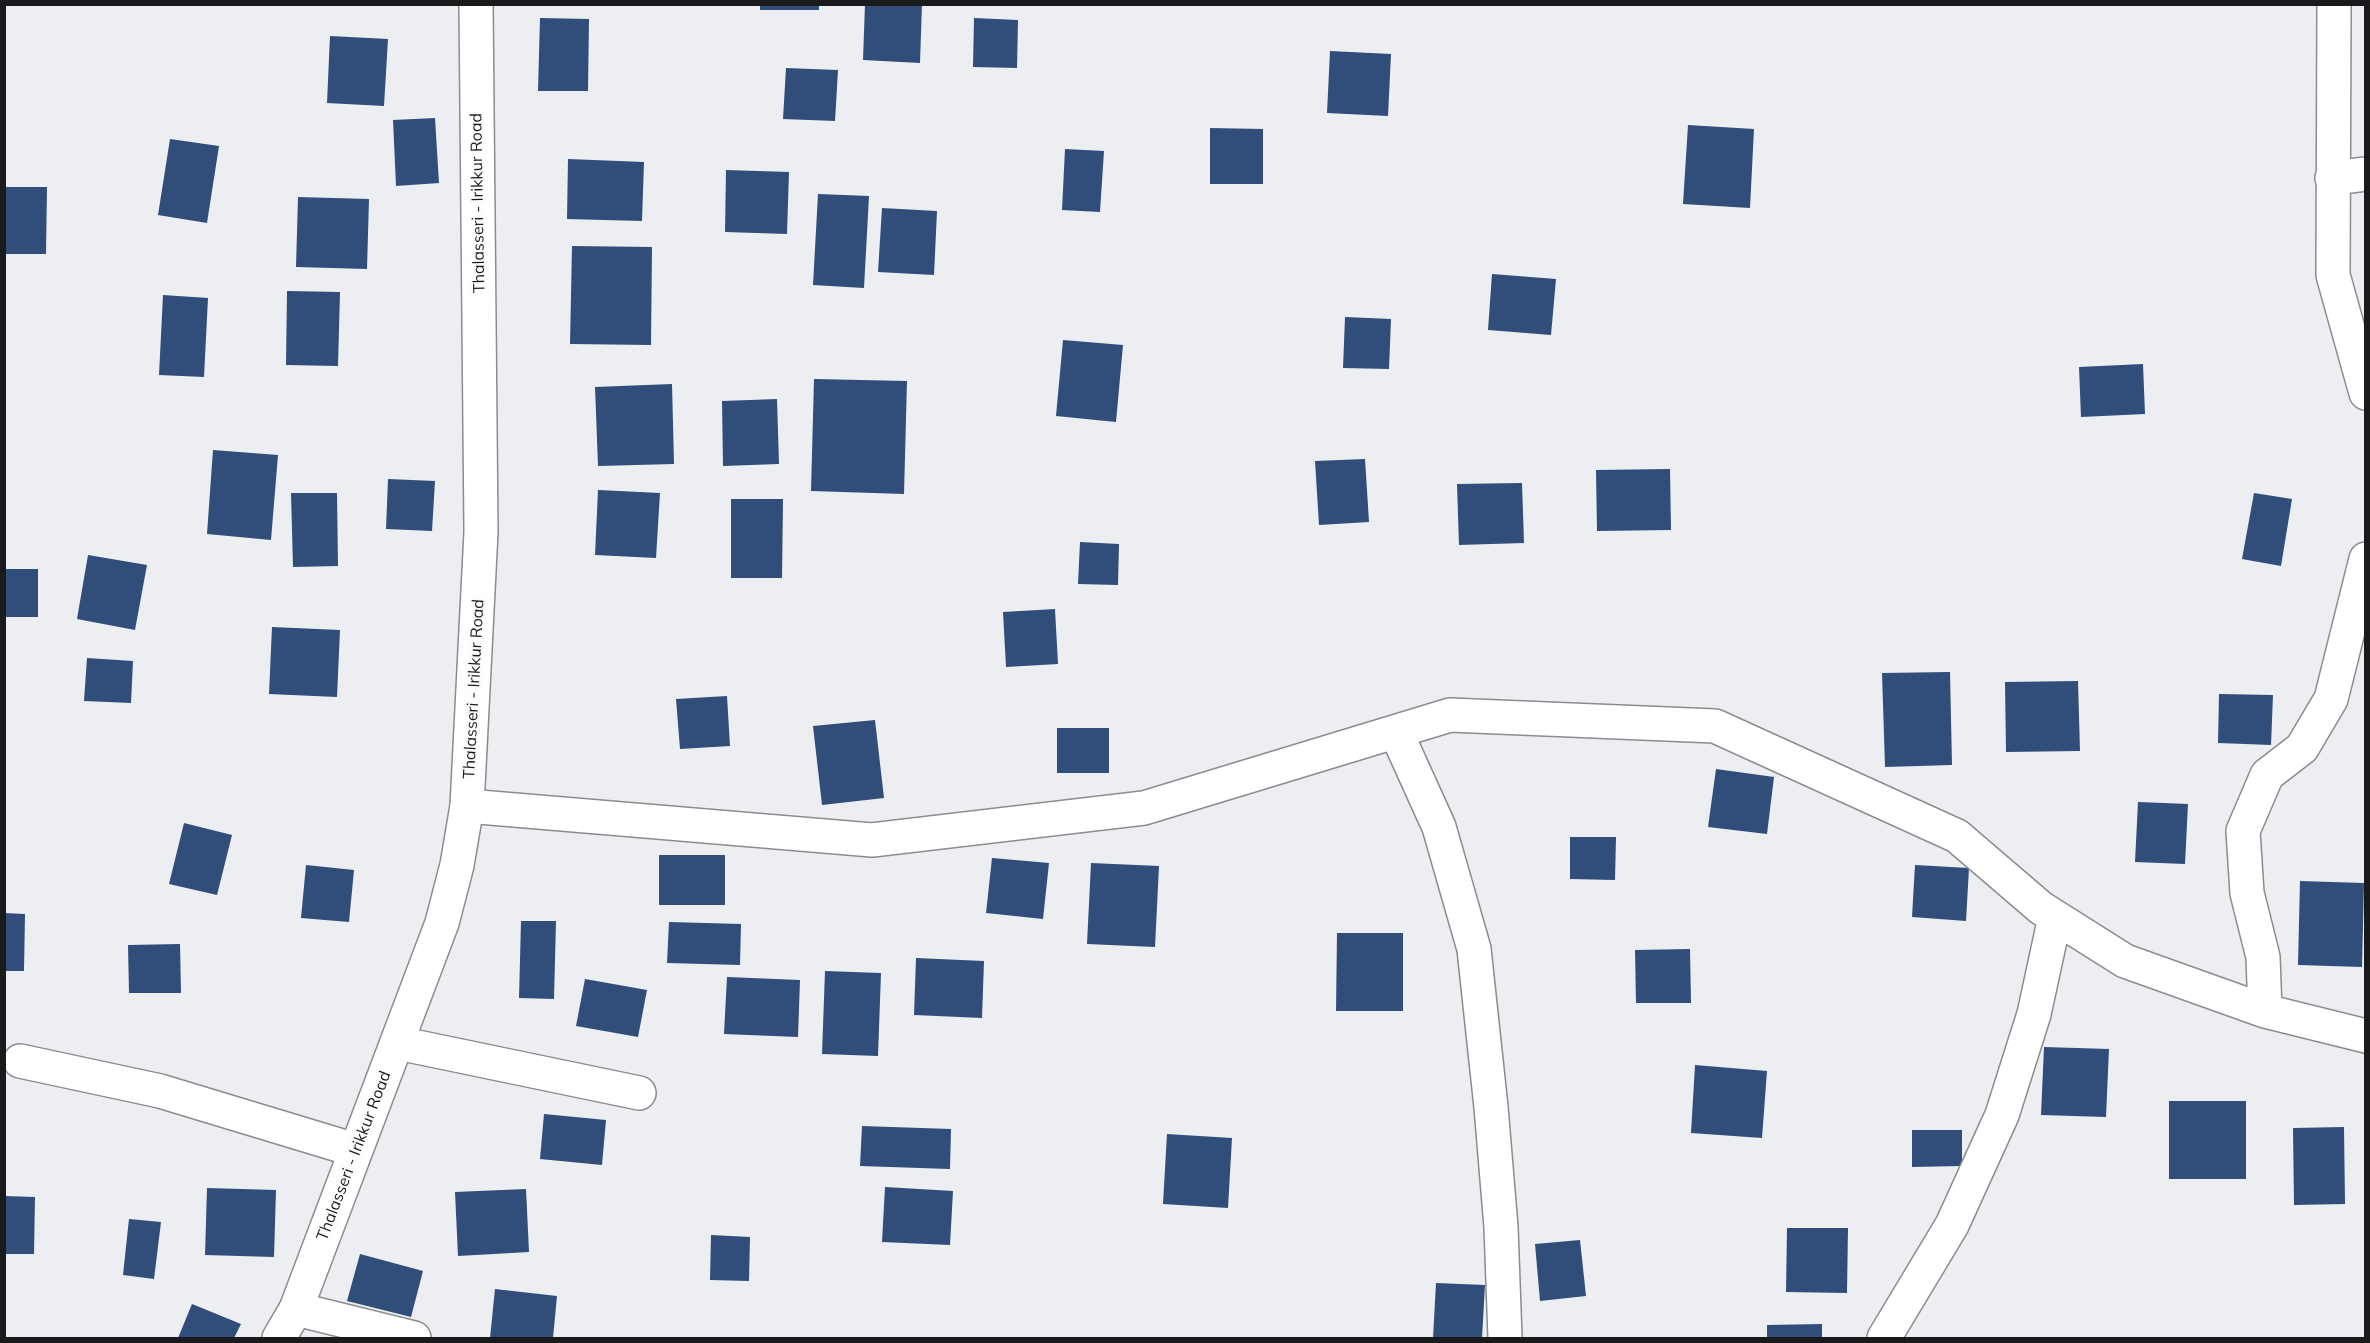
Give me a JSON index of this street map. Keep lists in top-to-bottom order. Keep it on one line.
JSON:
{"streets":{"street":["Thalasseri - Irikkur Road"]}}
